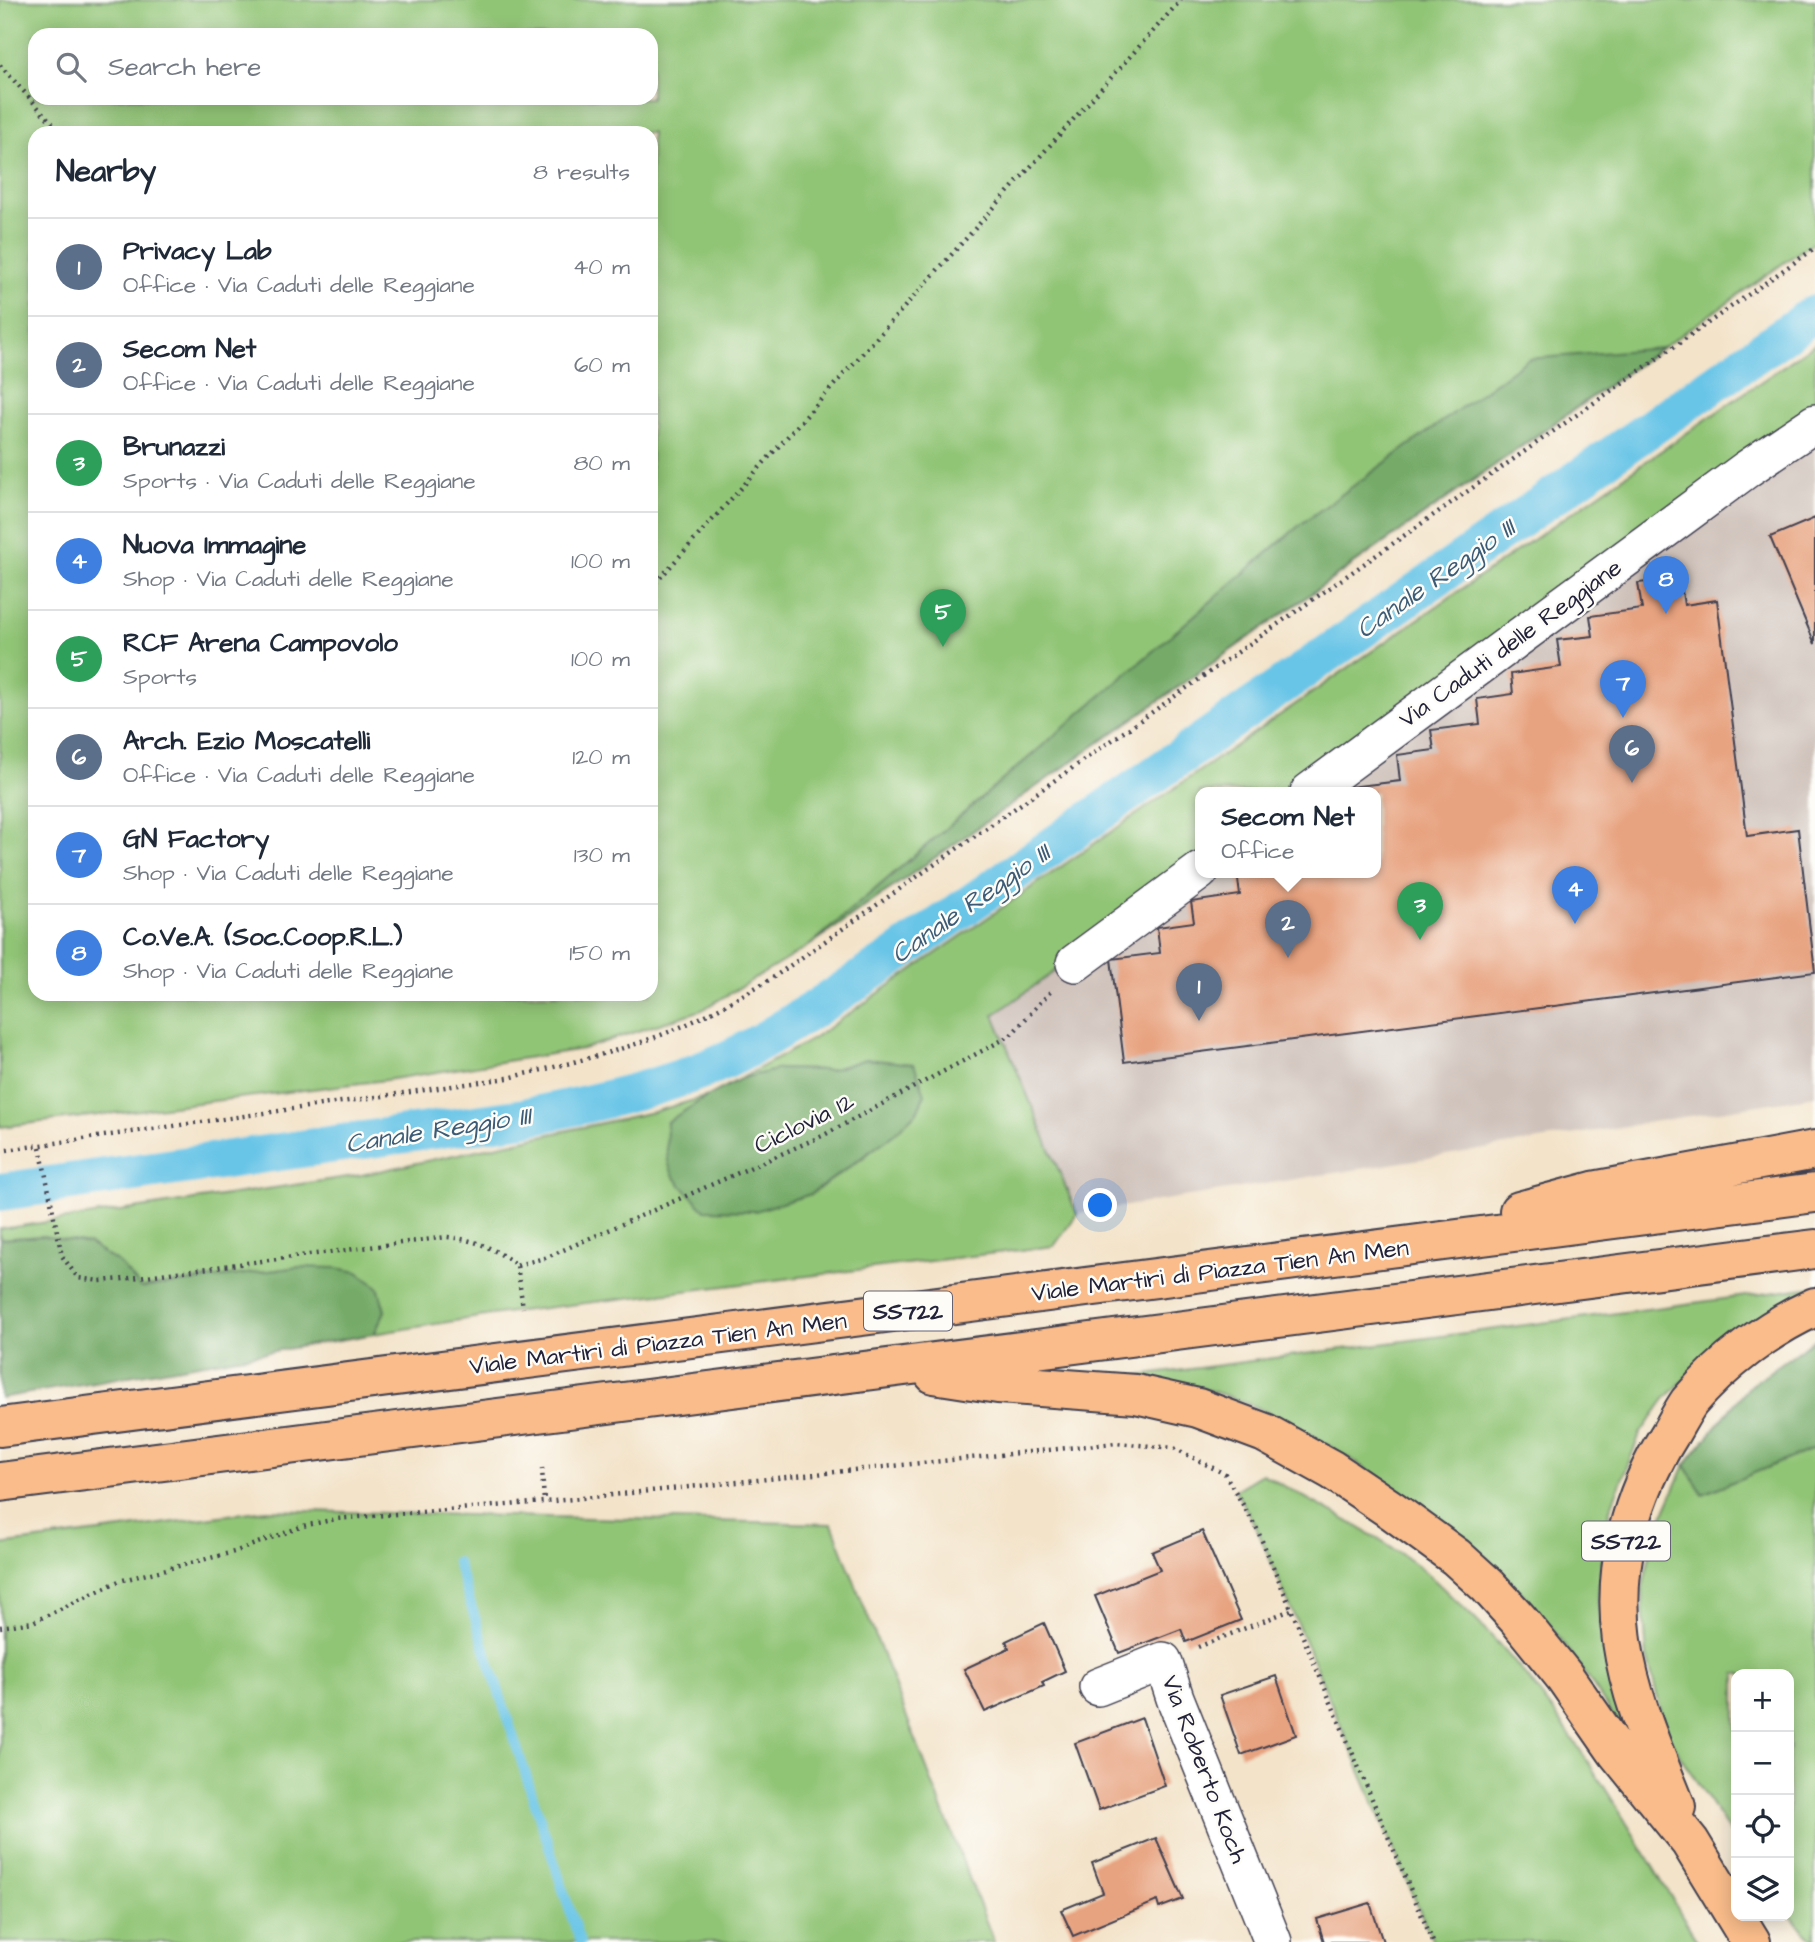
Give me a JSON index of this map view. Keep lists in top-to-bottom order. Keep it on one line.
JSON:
{"streets":{"highway":["Viale Martiri di Piazza Tien An Men","SS722"],"street":["Via Caduti delle Reggiane","Via Roberto Koch"],"path":["Ciclovia 12"]},"water":["Canale Reggio III"],"page":{"search":"Search here","heading":["Nearby","8 results"],"list":[{"mark":"1","name":"Privacy Lab","note":"Office · Via Caduti delle Reggiane","value":"40 m"},{"mark":"2","name":"Secom Net","note":"Office · Via Caduti delle Reggiane","value":"60 m"},{"mark":"3","name":"Brunazzi","note":"Sports · Via Caduti delle Reggiane","value":"80 m"},{"mark":"4","name":"Nuova Immagine","note":"Shop · Via Caduti delle Reggiane","value":"100 m"},{"mark":"5","name":"RCF Arena Campovolo","note":"Sports","value":"100 m"},{"mark":"6","name":"Arch. Ezio Moscatelli","note":"Office · Via Caduti delle Reggiane","value":"120 m"},{"mark":"7","name":"GN Factory","note":"Shop · Via Caduti delle Reggiane","value":"130 m"},{"mark":"8","name":"Co.Ve.A. (Soc.Coop.R.L.)","note":"Shop · Via Caduti delle Reggiane","value":"150 m"}],"pins":["8","5","7","6","4","3","2","1"],"popup":["Secom Net","Office"],"map_buttons":["+","−"]}}
